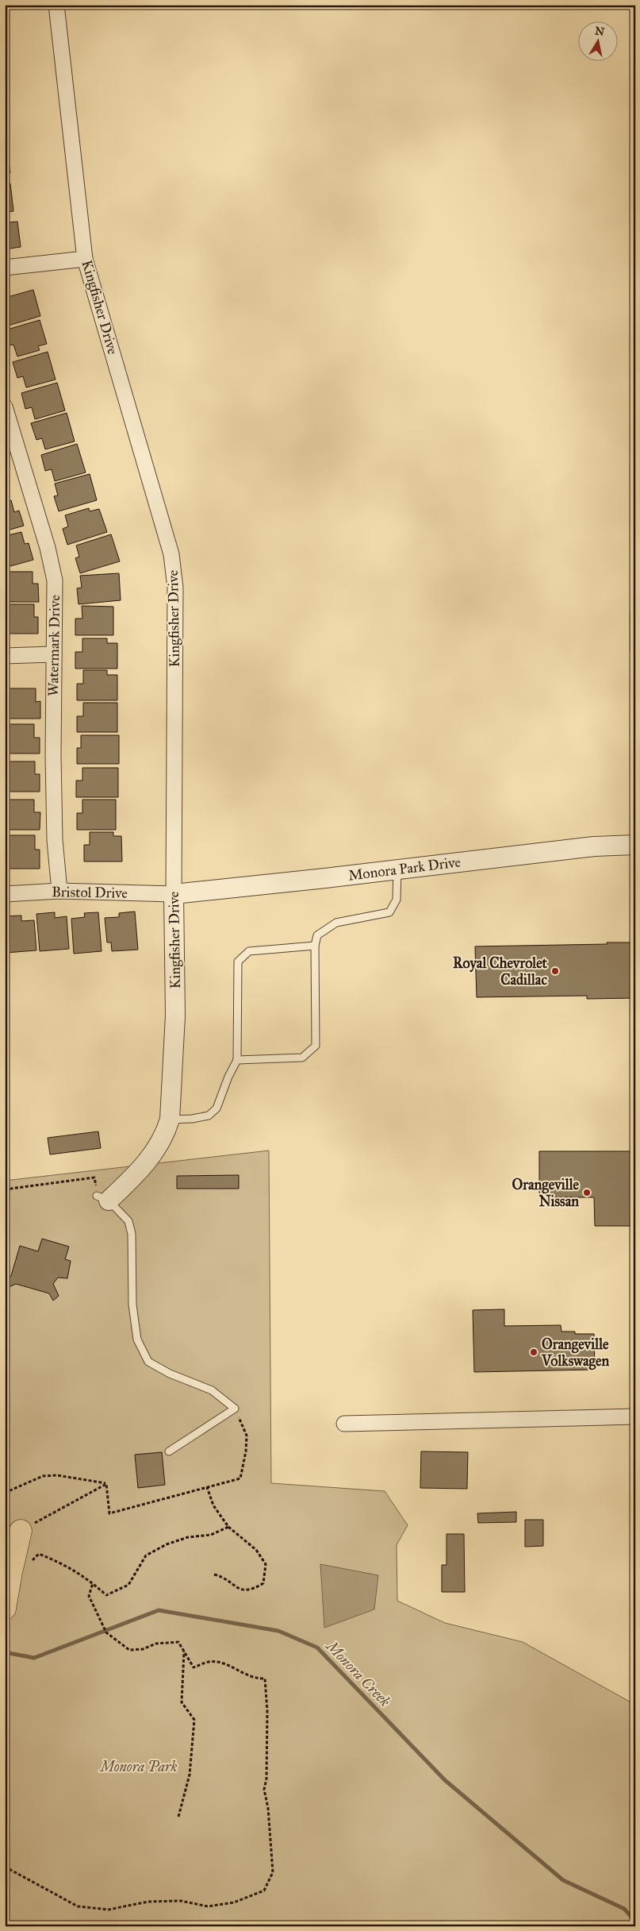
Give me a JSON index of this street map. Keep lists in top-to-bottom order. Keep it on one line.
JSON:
{"streets":{"street":["Kingfisher Drive","Watermark Drive","Monora Park Drive","Bristol Drive"]},"crossings":[["Kingfisher Drive","Monora Park Drive"],["Kingfisher Drive","Bristol Drive"],["Watermark Drive","Bristol Drive"],["Monora Park Drive","Bristol Drive"]],"water":["Monora Creek"],"parks":["Monora Park"],"places":["Royal Chevrolet Cadillac","Orangeville Nissan","Orangeville Volkswagen"],"north":"top"}
